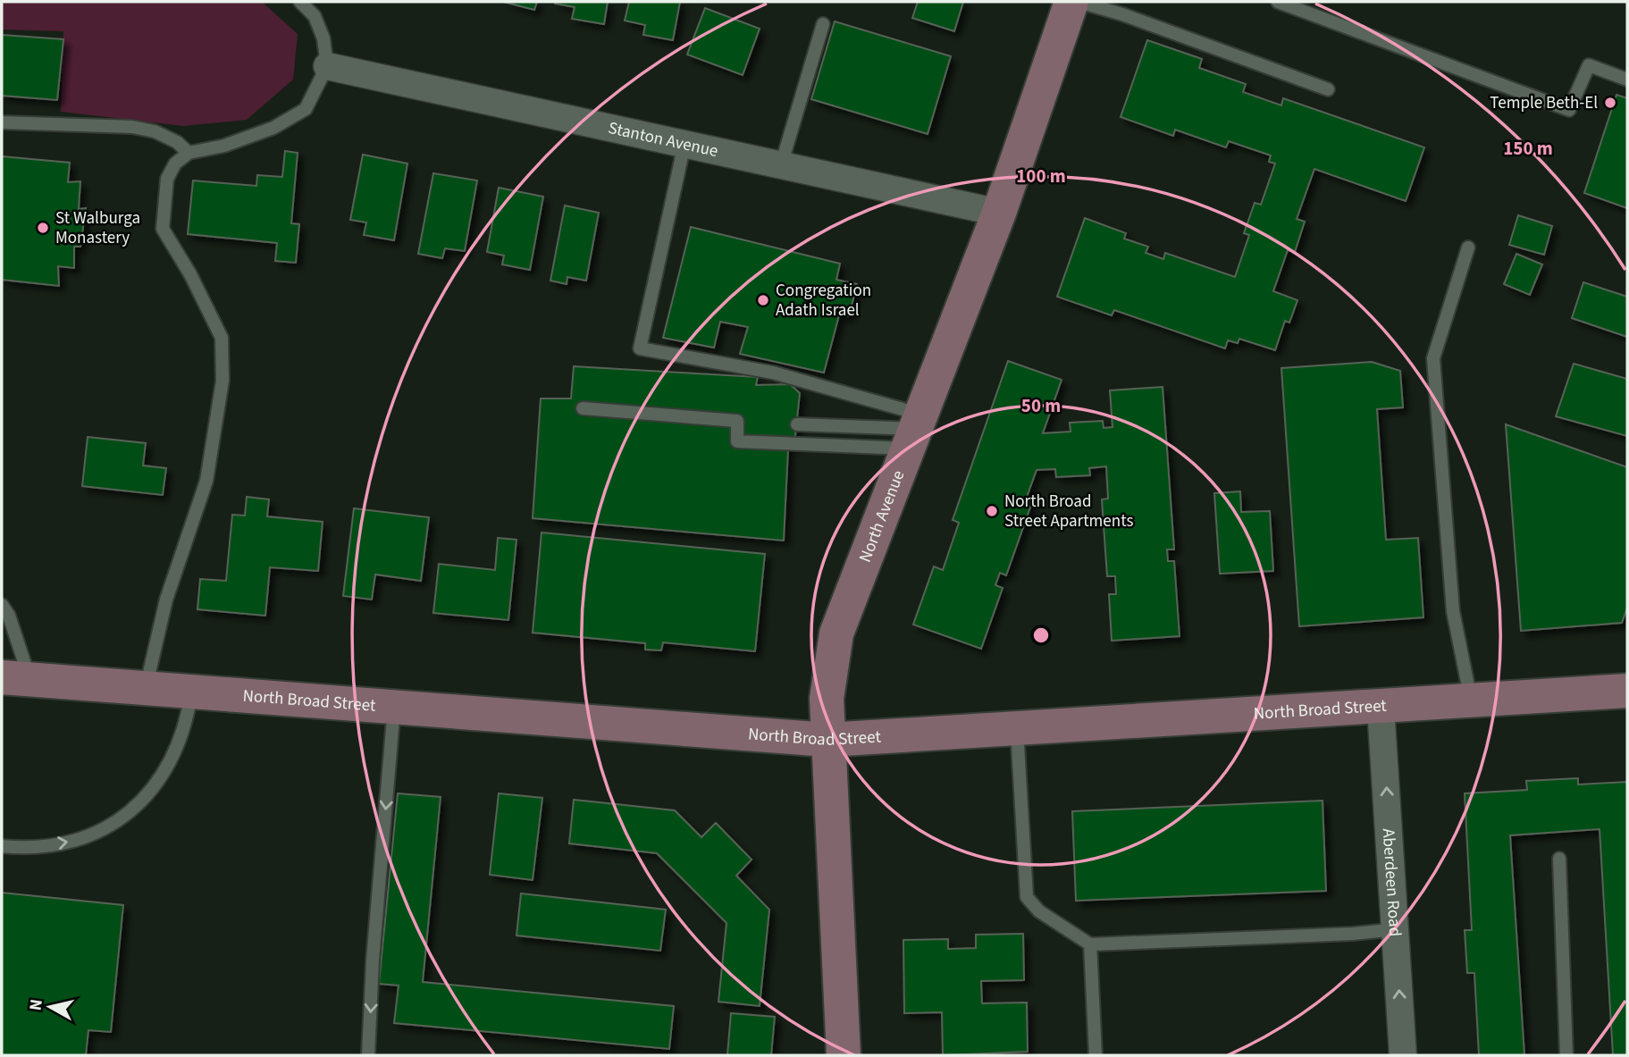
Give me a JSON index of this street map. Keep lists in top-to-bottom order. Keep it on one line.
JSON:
{"streets":{"main road":["North Avenue","North Broad Street"],"street":["Stanton Avenue","Aberdeen Road"]},"crossings":[["Stanton Avenue","North Avenue"],["North Avenue","North Broad Street"],["North Broad Street","Aberdeen Road"]],"one_way":["Aberdeen Road"],"places":["Temple Beth-El","St Walburga Monastery","Congregation Adath Israel","North Broad Street Apartments"],"north":"left","rings":["150 m","100 m","50 m"]}
